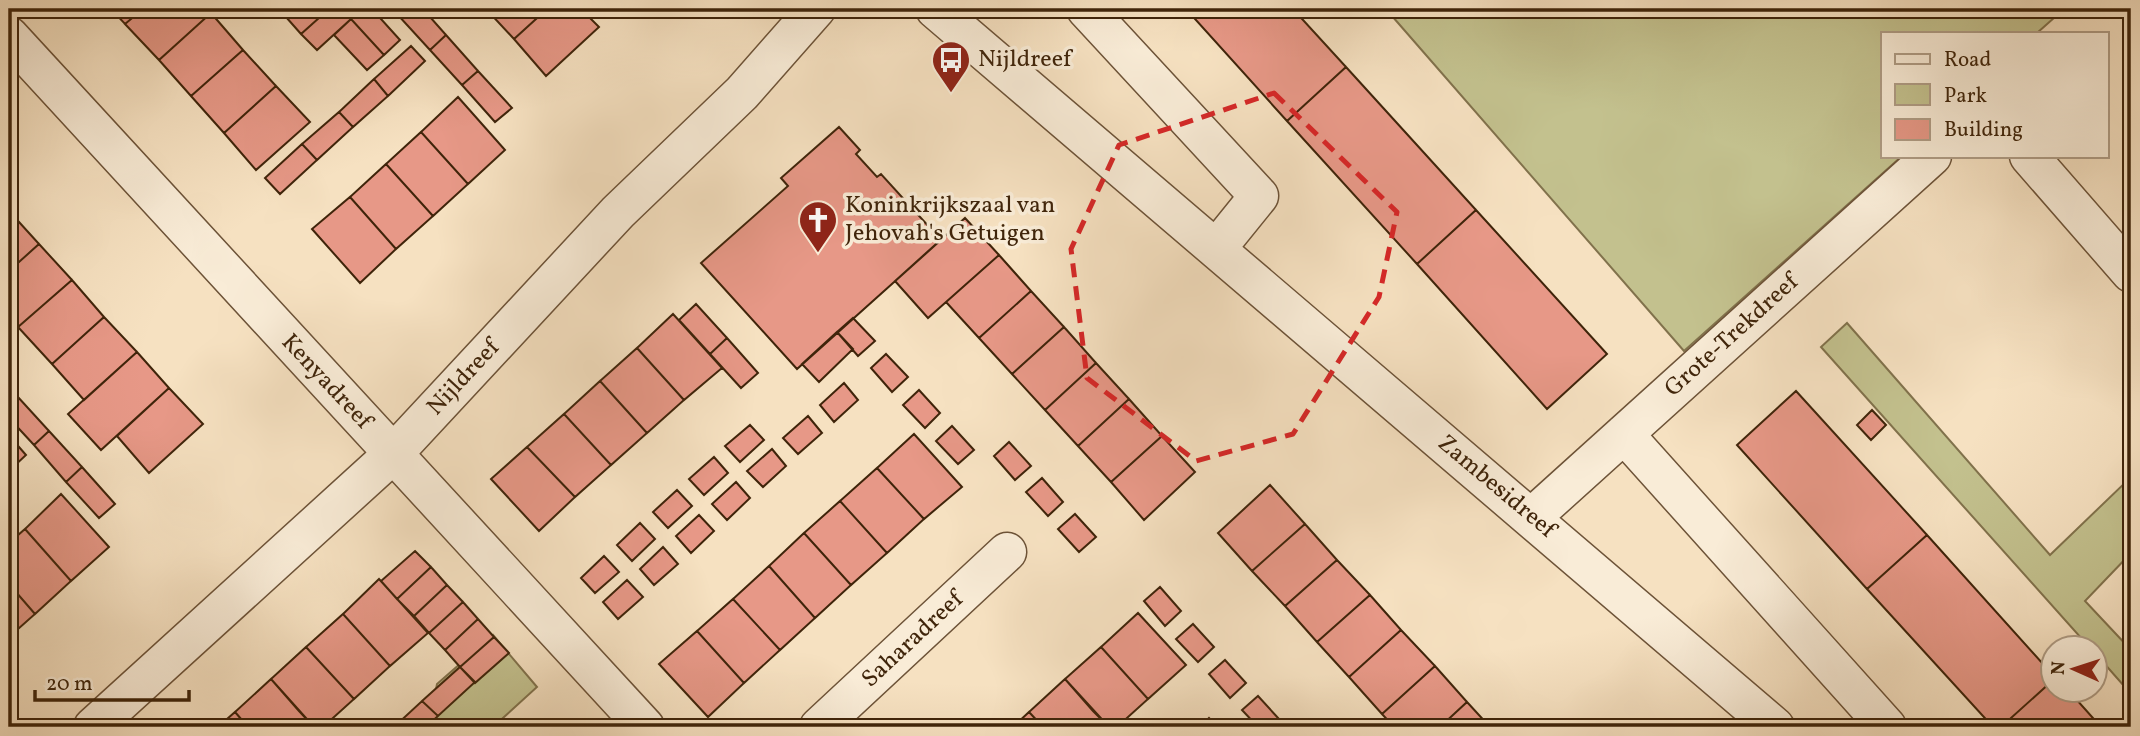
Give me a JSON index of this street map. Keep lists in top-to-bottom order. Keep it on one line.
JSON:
{"streets":{"street":["Grote-Trekdreef","Nijldreef","Kenyadreef","Zambesidreef","Saharadreef"]},"crossings":[["Grote-Trekdreef","Zambesidreef"],["Nijldreef","Kenyadreef"]],"places":{"bus stop":["Nijldreef"],"church":["Koninkrijkszaal van Jehovah's Getuigen"]},"legend":["Road","Park","Building"],"scale_bar":"20 m","north":"left"}
